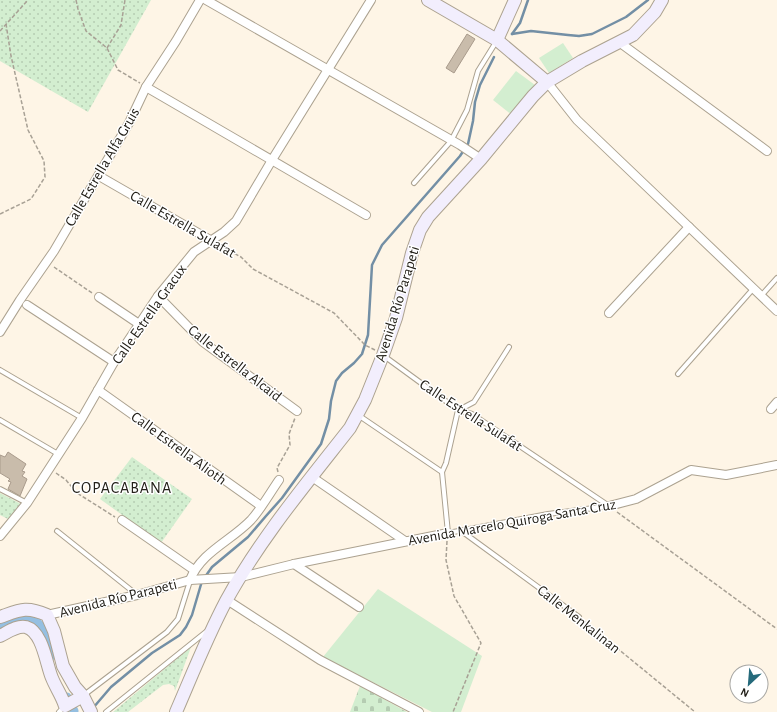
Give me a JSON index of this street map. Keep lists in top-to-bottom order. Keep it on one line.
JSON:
{"streets":{"main road":["Avenida Río Parapeti"],"street":["Calle Estrella Alfa Gruis","Calle Estrella Sulafat","Calle Estrella Gracux","Calle Estrella Alcaid","Calle Estrella Alioth","Avenida Marcelo Quiroga Santa Cruz"],"lane":["Calle Menkalinan"]},"crossings":[["Calle Estrella Alfa Gruis","Calle Estrella Sulafat"],["Calle Estrella Sulafat","Avenida Río Parapeti"],["Calle Estrella Sulafat","Calle Estrella Gracux"],["Calle Estrella Sulafat","Avenida Marcelo Quiroga Santa Cruz"],["Avenida Río Parapeti","Calle Estrella Alioth"],["Avenida Río Parapeti","Avenida Marcelo Quiroga Santa Cruz"],["Calle Estrella Gracux","Calle Estrella Alcaid"],["Calle Estrella Gracux","Calle Estrella Alioth"],["Avenida Marcelo Quiroga Santa Cruz","Calle Menkalinan"]],"districts":["COPACABANA"],"north":"bottom left"}
